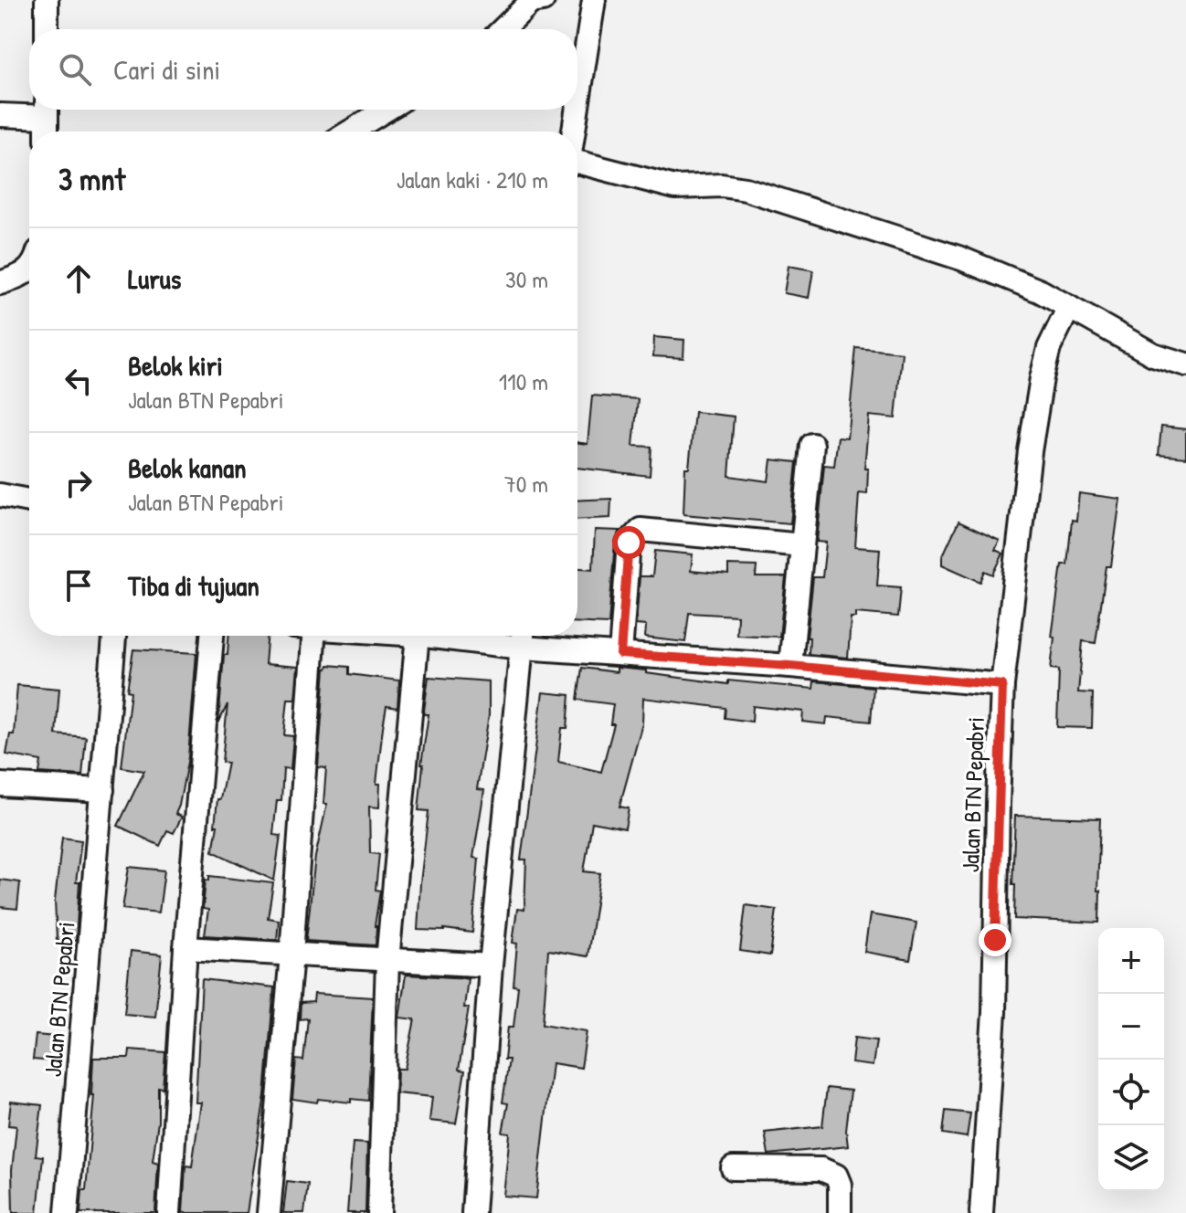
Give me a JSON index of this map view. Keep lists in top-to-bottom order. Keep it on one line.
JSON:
{"streets":{"street":["Jalan BTN Pepabri"]},"page":{"search":"Cari di sini","heading":["3 mnt","Jalan kaki · 210 m"],"list":[["Lurus","30 m"],["Belok kiri","Jalan BTN Pepabri","110 m"],["Belok kanan","Jalan BTN Pepabri","70 m"],"Tiba di tujuan"],"map_buttons":["+","−"]}}
